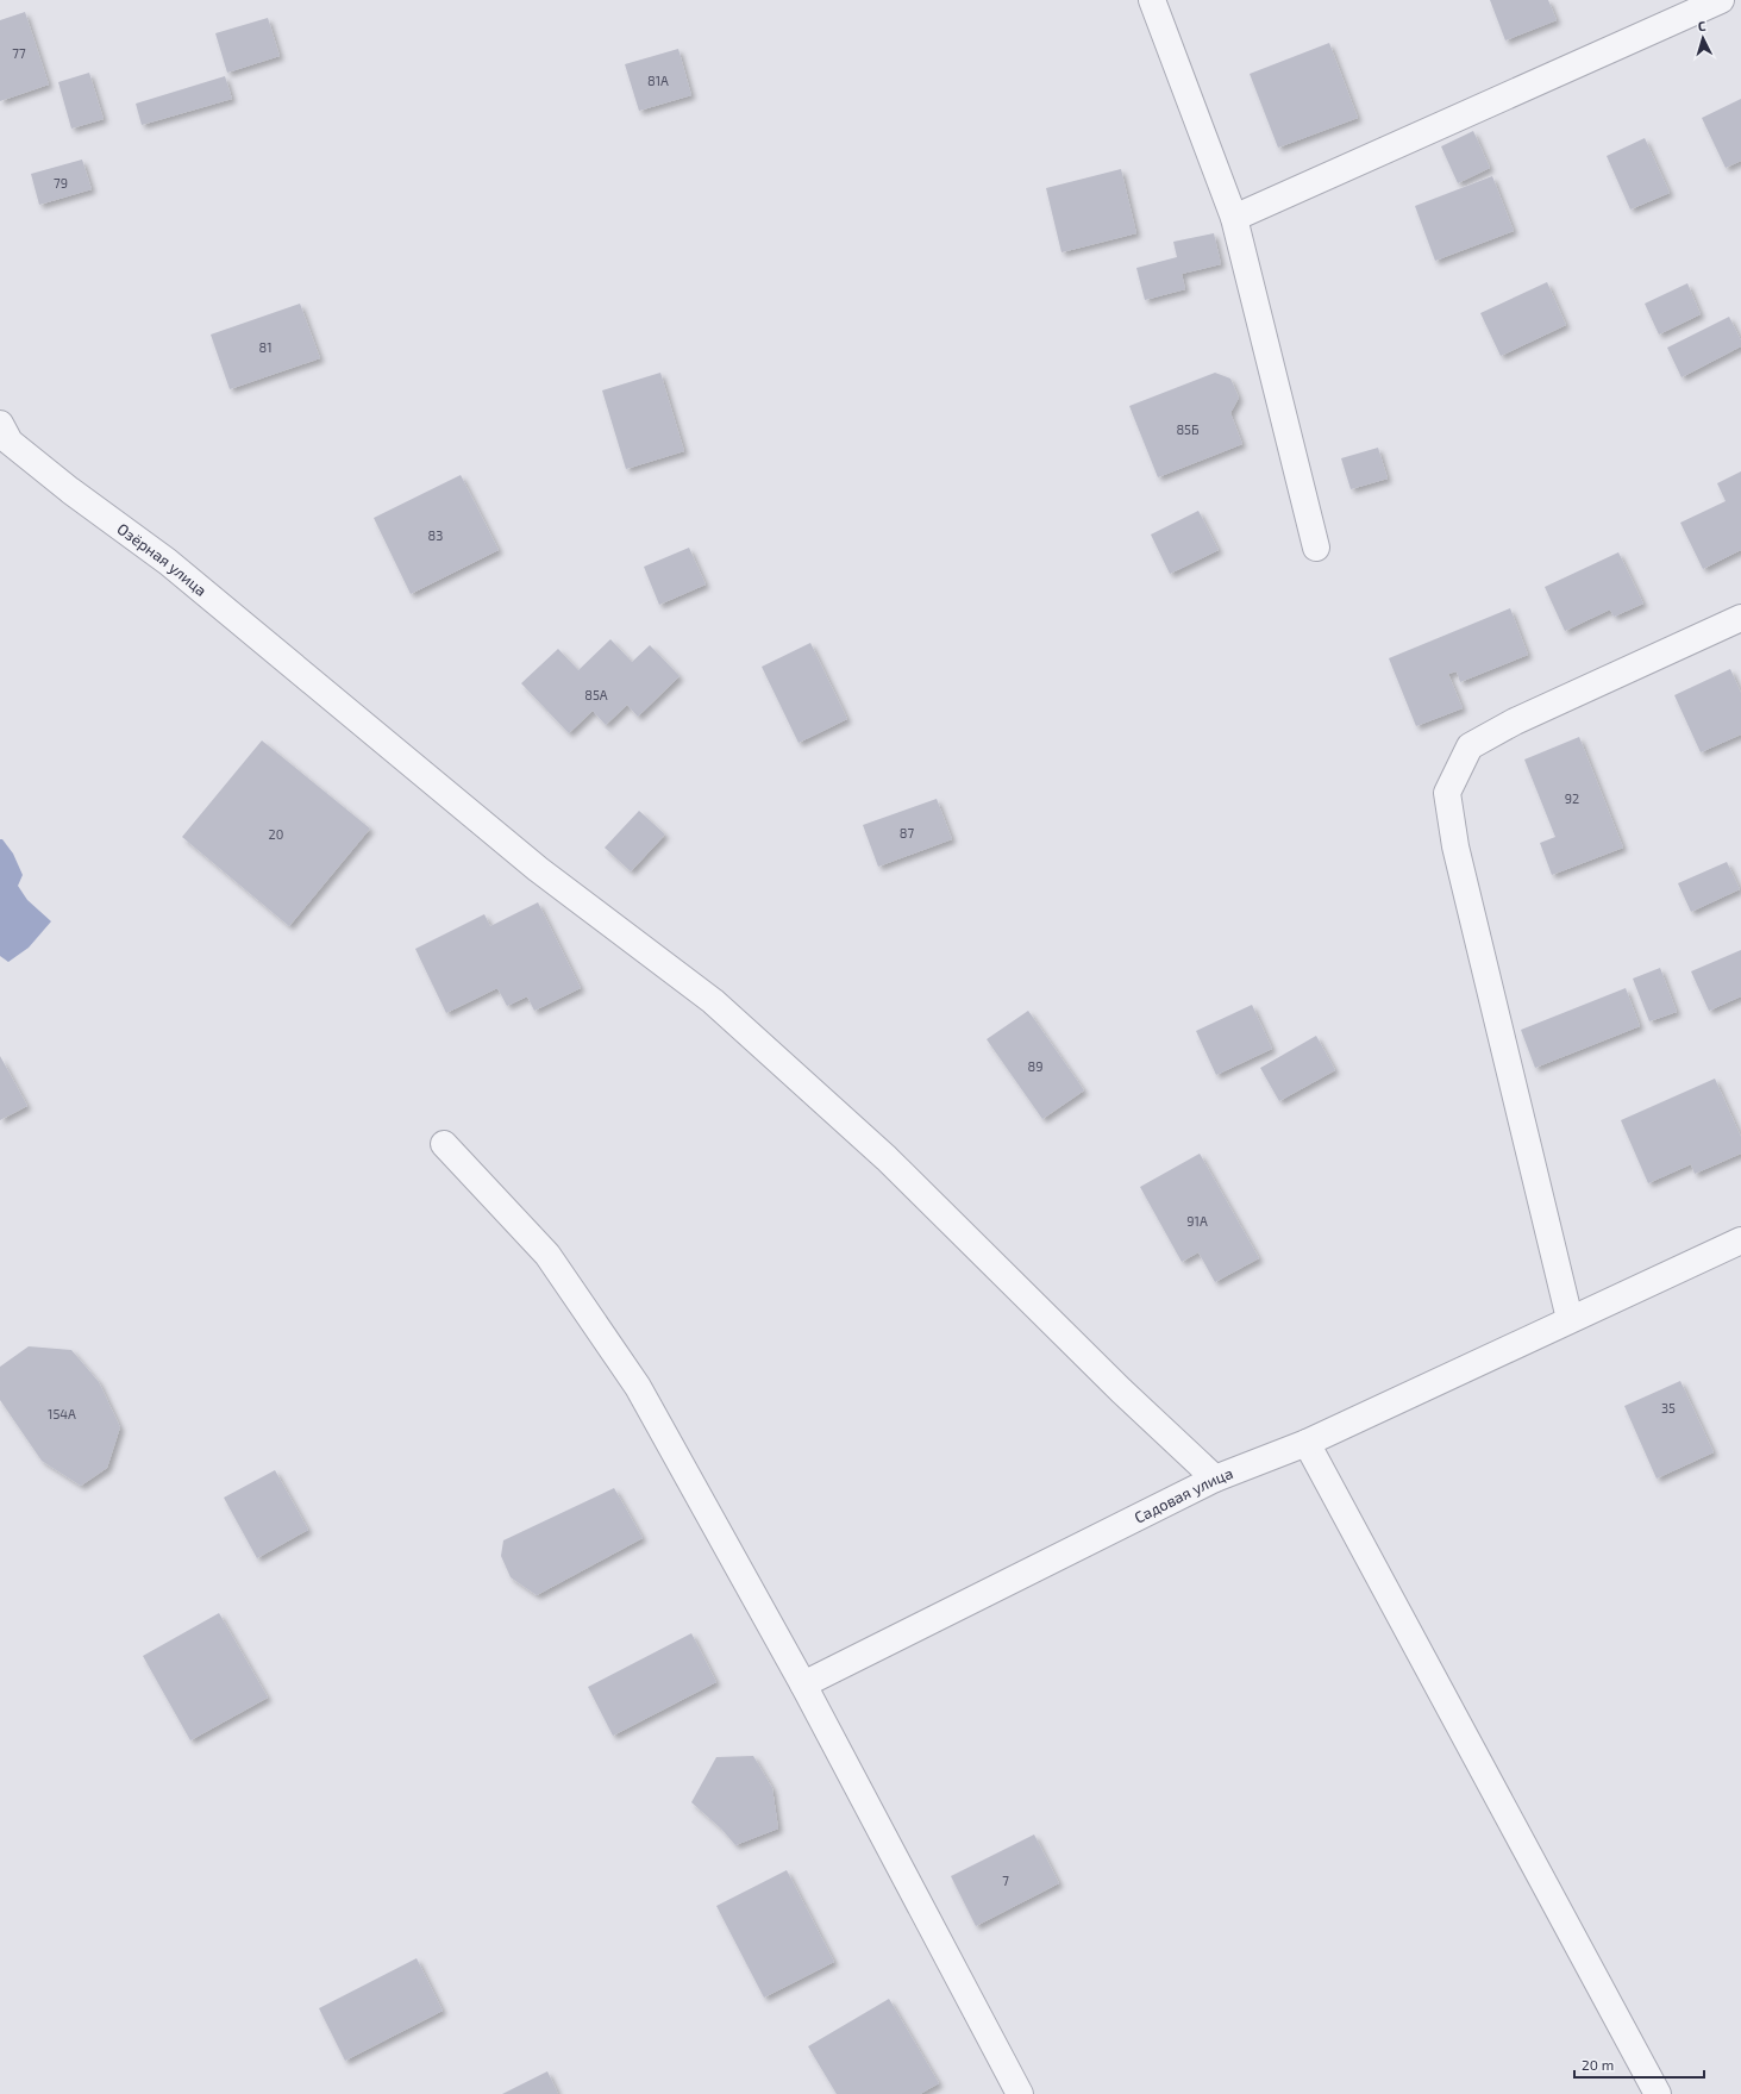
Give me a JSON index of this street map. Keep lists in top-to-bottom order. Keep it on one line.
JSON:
{"streets":{"street":["Озёрная улица","Садовая улица"]},"crossings":[["Озёрная улица","Садовая улица"]],"house_numbers":["77","81А","79","81","85Б","83","85А","92","87","20","89","91А","35","154А","7"],"scale_bar":"20 m","north":"top"}
